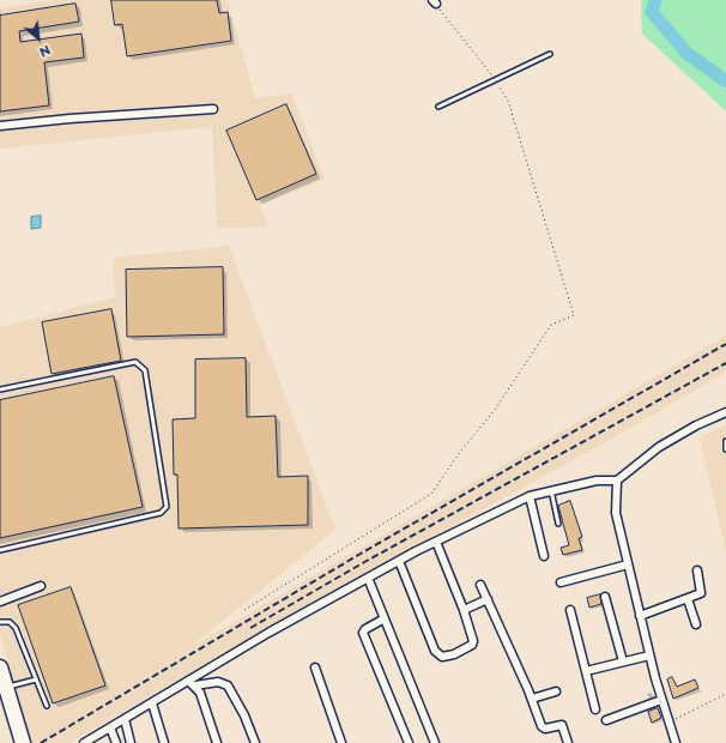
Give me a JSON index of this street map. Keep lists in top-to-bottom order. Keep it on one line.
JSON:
{"north":"bottom right"}
